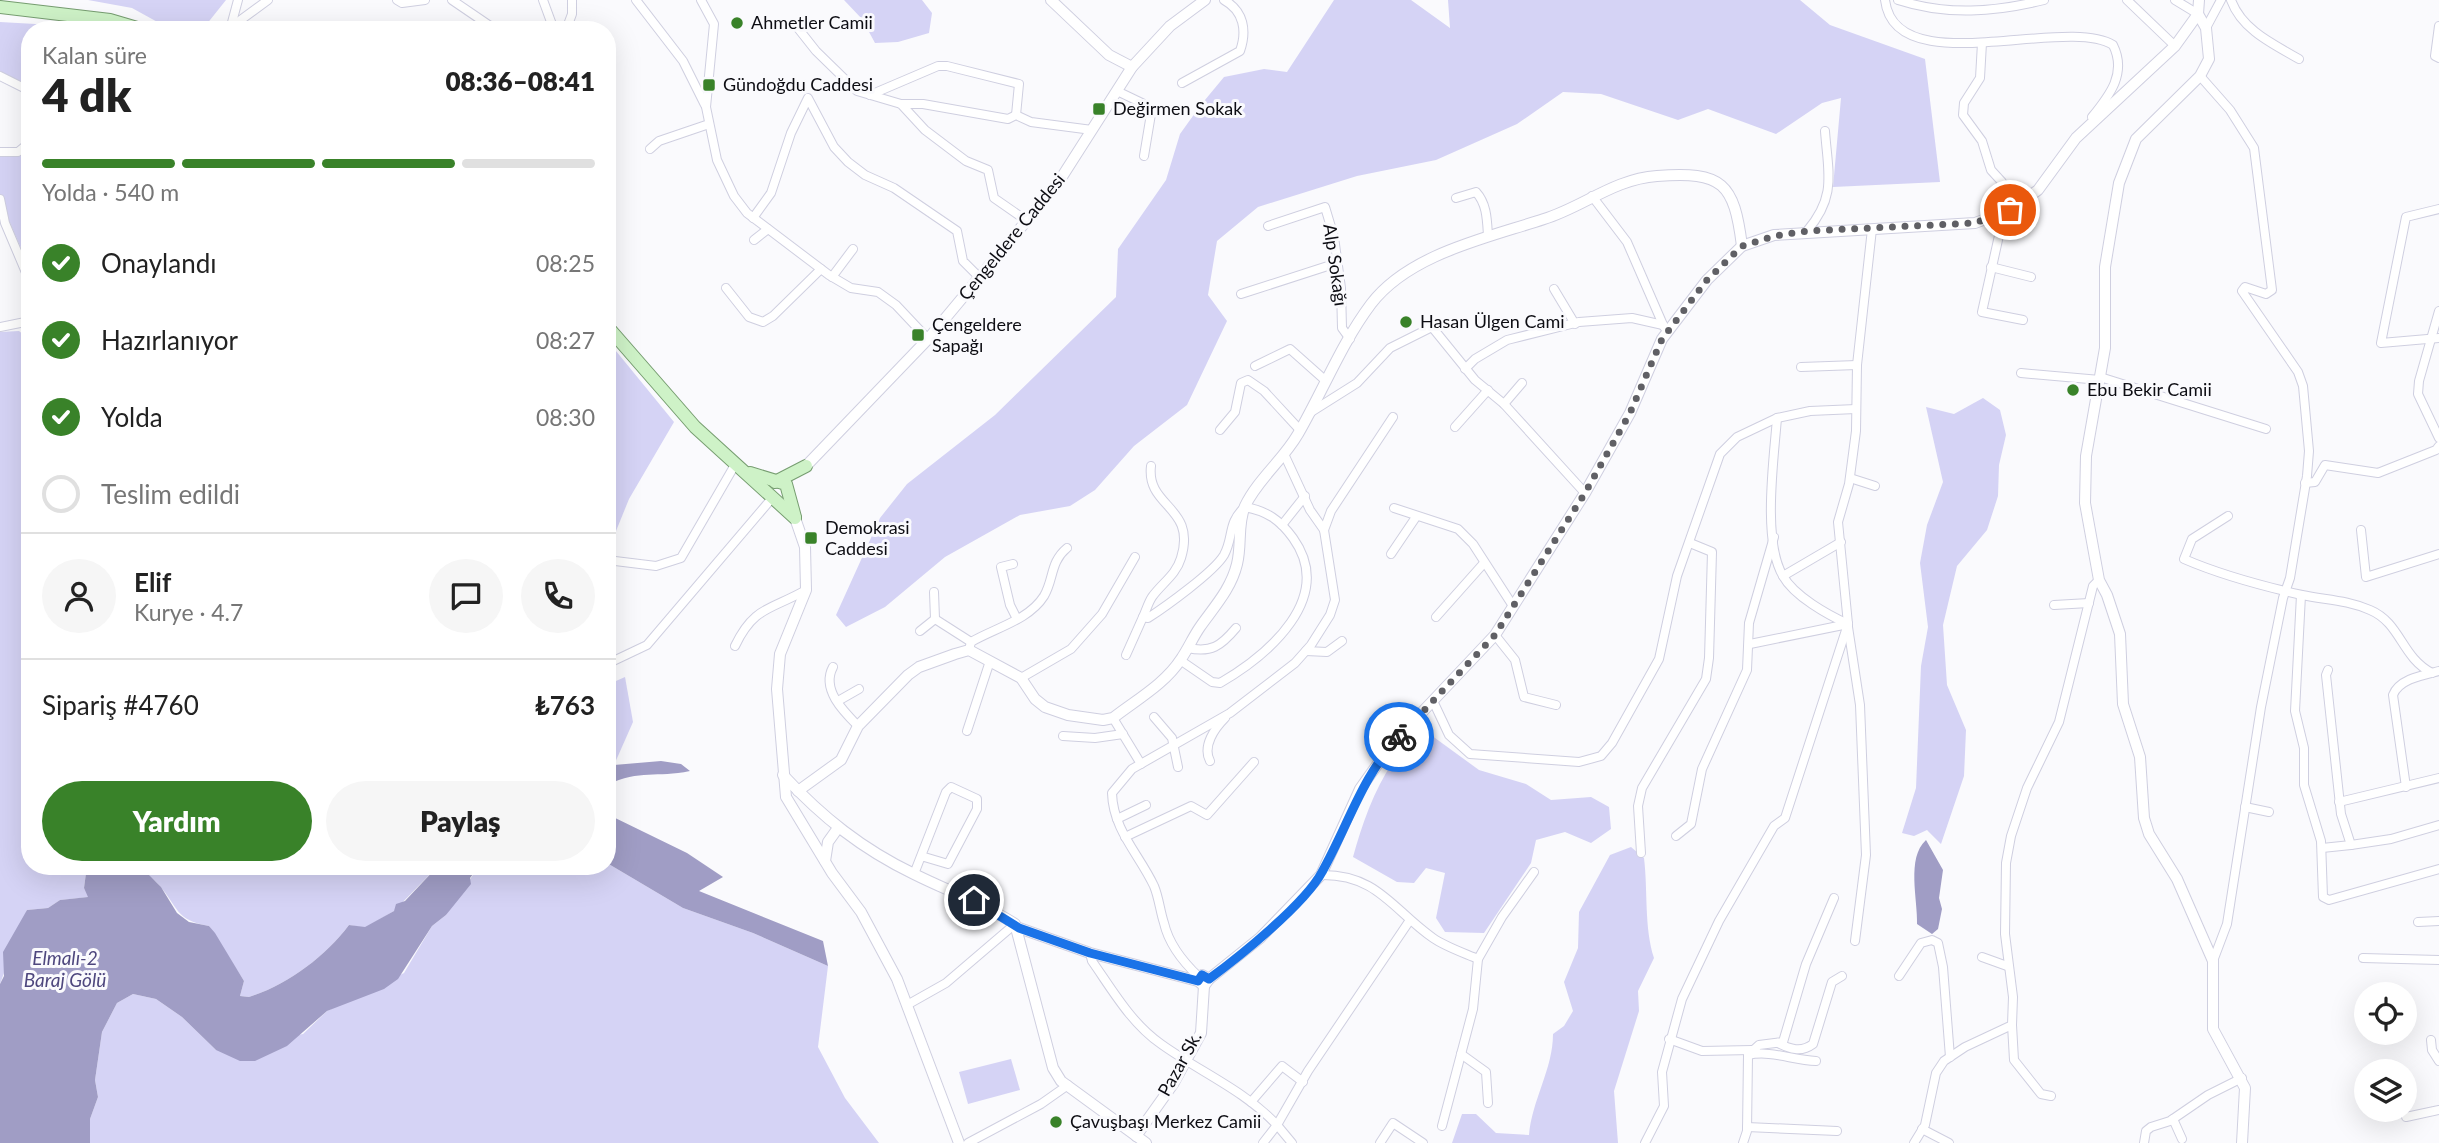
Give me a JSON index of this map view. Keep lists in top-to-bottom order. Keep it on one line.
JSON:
{"streets":{"street":["Çengeldere Caddesi","Alp Sokağı","Pazar Sk."]},"water":["Elmalı-2 Baraj Gölü"],"places":{"other":["Ahmetler Camii","Hasan Ülgen Cami","Ebu Bekir Camii","Çavuşbaşı Merkez Camii"],"transit":["Gündoğdu Caddesi","Değirmen Sokak","Çengeldere Sapağı","Demokrasi Caddesi"]},"page":{"heading":["4 dk","Kalan süre","08:36–08:41"],"panel":["Elif","Kurye · 4.7","Sipariş #4760","₺763"],"bar":"Yolda · 540 m","list":[["Onaylandı","08:25"],["Hazırlanıyor","08:27"],["Yolda","08:30"],"Teslim edildi"],"buttons":["Yardım","Paylaş"]}}
